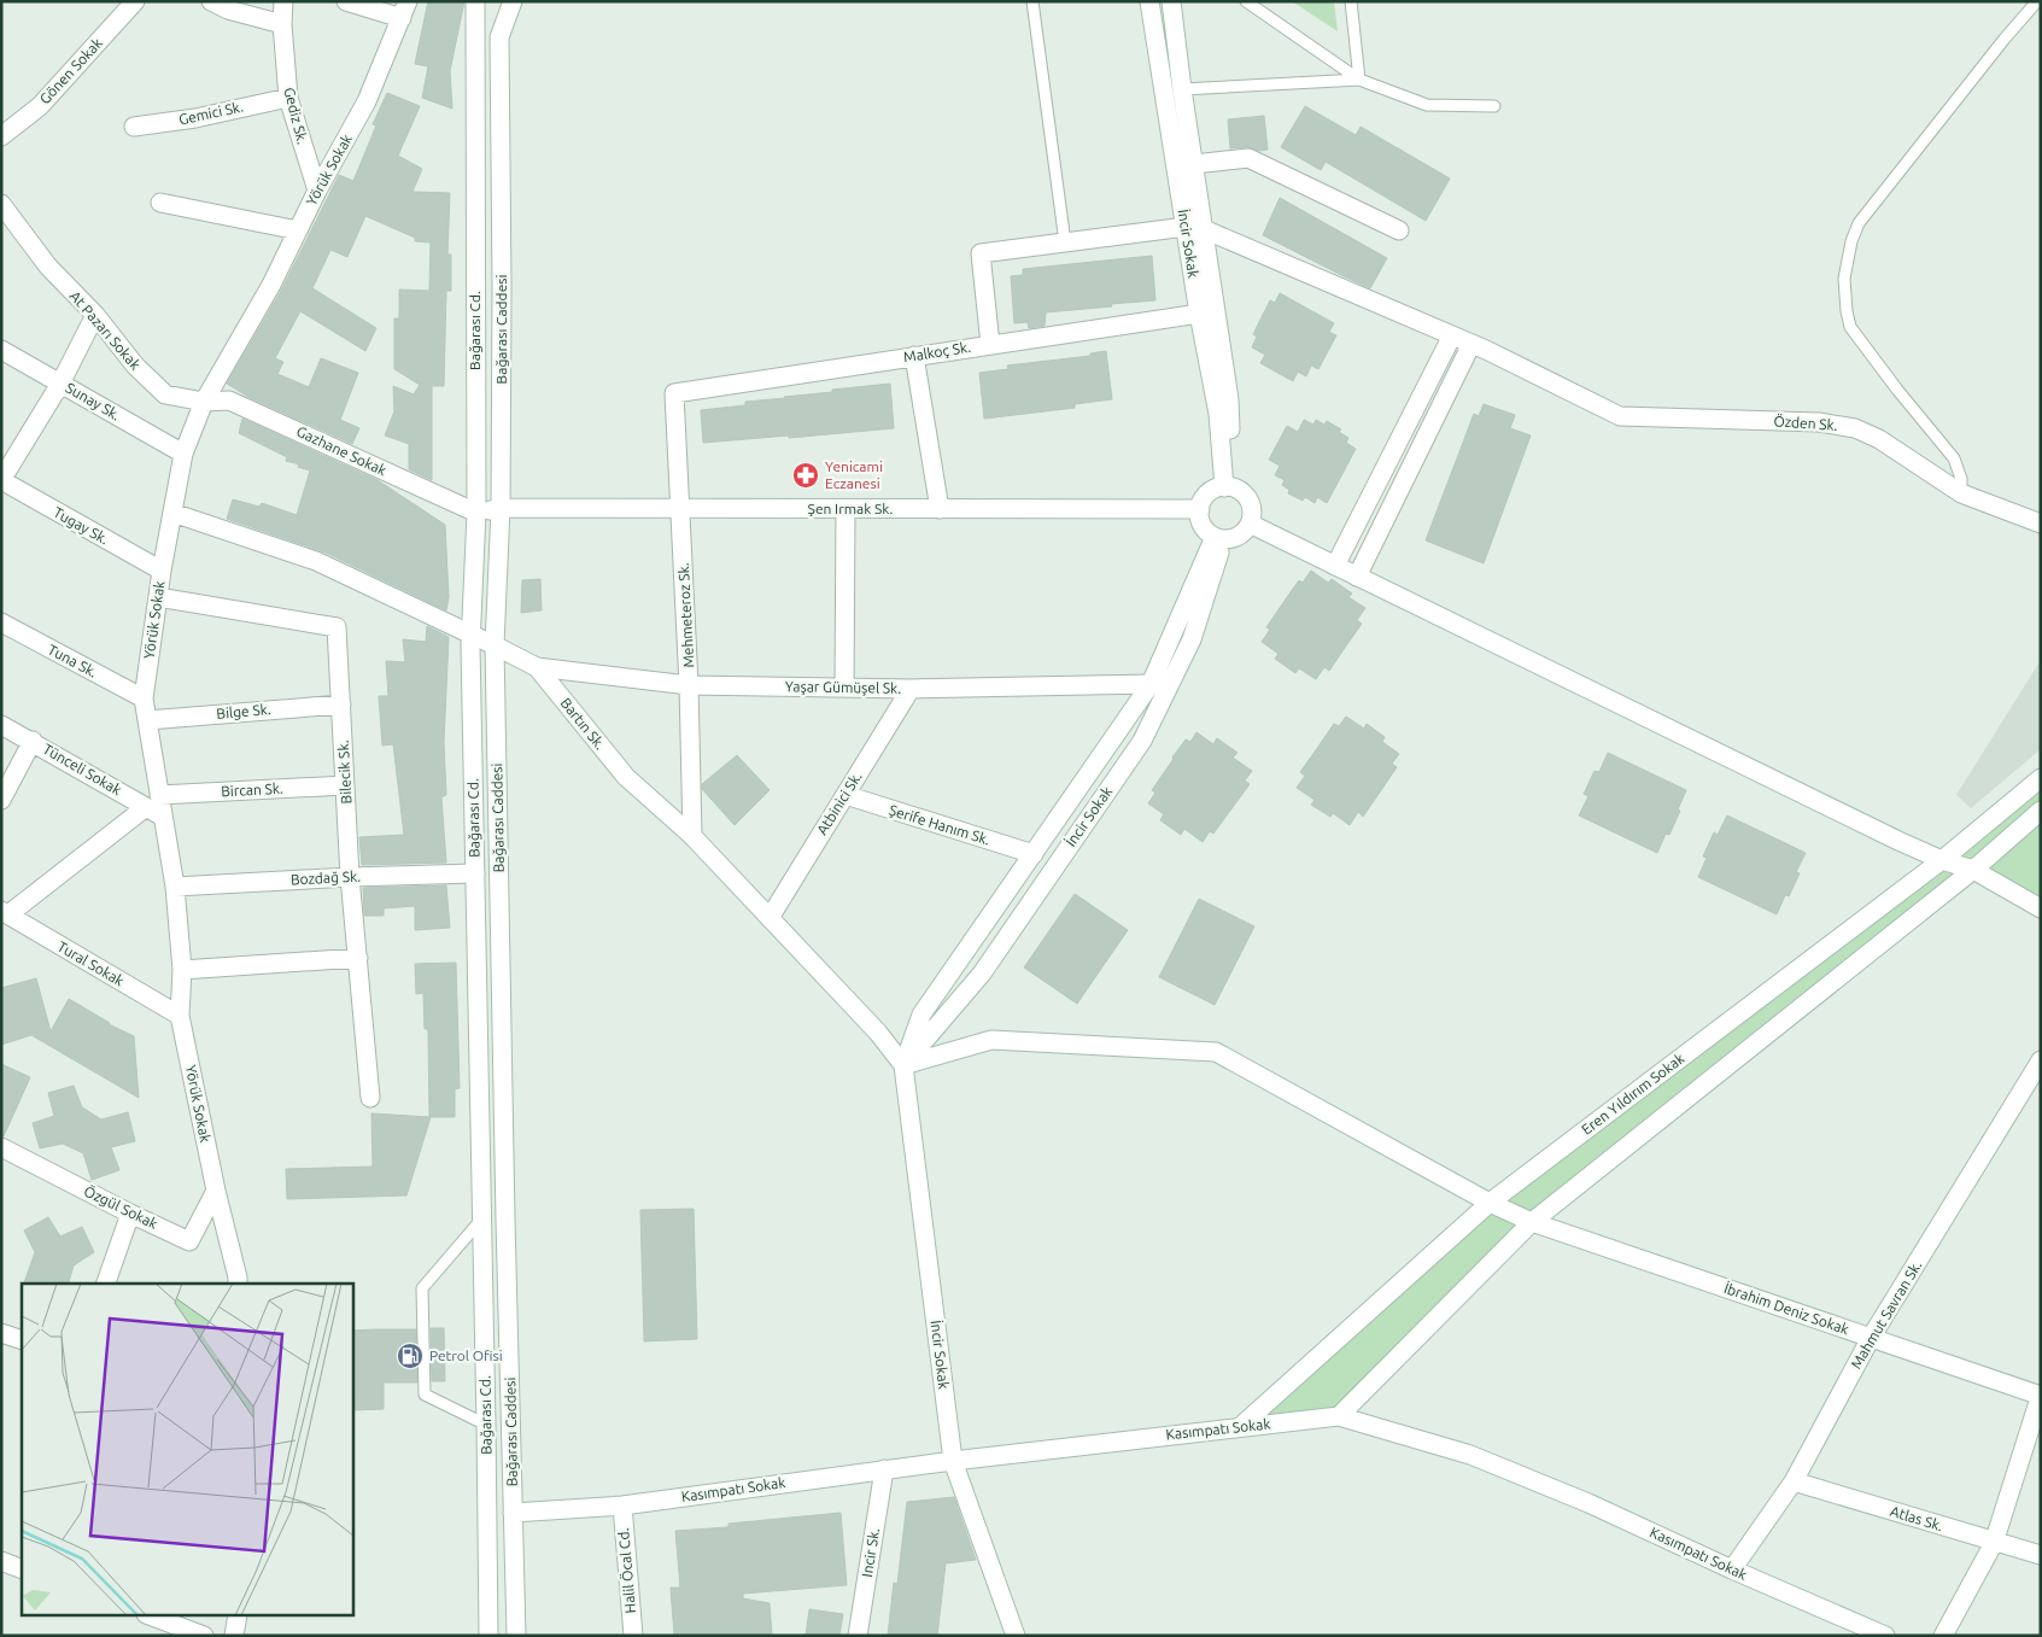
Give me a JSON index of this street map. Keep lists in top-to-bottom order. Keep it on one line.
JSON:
{"streets":{"main road":["Gönen Sokak","Gemici Sk.","Gediz Sk.","Yörük Sokak","İncir Sokak","Bağarası Caddesi","At Pazarı Sokak","Bağarası Cd.","Malkoç Sk.","Sunay Sk.","Özden Sk.","Gazhane Sokak","Şen Irmak Sk.","Tugay Sk.","Mehmeteroz Sk.","Tuna Sk.","Yaşar Gümüşel Sk.","Bilge Sk.","Bartın Sk.","Tünceli Sokak","Bilecik Sk.","Bircan Sk.","Atbinici Sk.","Şerife Hanım Sk.","Bozdağ Sk.","Tural Sokak","Eren Yıldırım Sokak","Özgül Sokak","İbrahim Deniz Sokak","Mahmut Savran Sk.","Kasımpatı Sokak","Atlas Sk.","Incir Sk.","Halil Öcal Cd."]},"crossings":[["Gemici Sk.","Gediz Sk."],["Gediz Sk.","Yörük Sokak"],["Yörük Sokak","At Pazarı Sokak"],["Yörük Sokak","Sunay Sk."],["Yörük Sokak","Gazhane Sokak"],["Yörük Sokak","Tugay Sk."],["Yörük Sokak","Tuna Sk."],["Yörük Sokak","Bilge Sk."],["Yörük Sokak","Bartın Sk."],["Yörük Sokak","Tünceli Sokak"],["Yörük Sokak","Bilecik Sk."],["Yörük Sokak","Bircan Sk."],["Yörük Sokak","Bozdağ Sk."],["Yörük Sokak","Tural Sokak"],["Yörük Sokak","Özgül Sokak"],["İncir Sokak","Malkoç Sk."],["İncir Sokak","Şen Irmak Sk."],["İncir Sokak","Yaşar Gümüşel Sk."],["İncir Sokak","Bartın Sk."],["İncir Sokak","Şerife Hanım Sk."],["İncir Sokak","İbrahim Deniz Sokak"],["İncir Sokak","Kasımpatı Sokak"],["Bağarası Caddesi","Şen Irmak Sk."],["Bağarası Caddesi","Bartın Sk."],["Bağarası Caddesi","Kasımpatı Sokak"],["At Pazarı Sokak","Gazhane Sokak"],["Bağarası Cd.","Gazhane Sokak"],["Bağarası Cd.","Şen Irmak Sk."],["Bağarası Cd.","Bartın Sk."],["Bağarası Cd.","Bozdağ Sk."],["Malkoç Sk.","Mehmeteroz Sk."],["Gazhane Sokak","Şen Irmak Sk."],["Şen Irmak Sk.","Mehmeteroz Sk."],["Mehmeteroz Sk.","Yaşar Gümüşel Sk."],["Mehmeteroz Sk.","Bartın Sk."],["Yaşar Gümüşel Sk.","Bartın Sk."],["Yaşar Gümüşel Sk.","Atbinici Sk."],["Bilge Sk.","Bilecik Sk."],["Bartın Sk.","Atbinici Sk."],["Bartın Sk.","İbrahim Deniz Sokak"],["Tünceli Sokak","Bircan Sk."],["Bilecik Sk.","Bircan Sk."],["Bilecik Sk.","Bozdağ Sk."],["Atbinici Sk.","Şerife Hanım Sk."],["Eren Yıldırım Sokak","İbrahim Deniz Sokak"],["Eren Yıldırım Sokak","Kasımpatı Sokak"],["İbrahim Deniz Sokak","Mahmut Savran Sk."],["Mahmut Savran Sk.","Kasımpatı Sokak"],["Mahmut Savran Sk.","Atlas Sk."],["Kasımpatı Sokak","Incir Sk."],["Kasımpatı Sokak","Halil Öcal Cd."]],"places":{"pharmacy":["Yenicami Eczanesi"],"fuel station":["Petrol Ofisi"]}}
